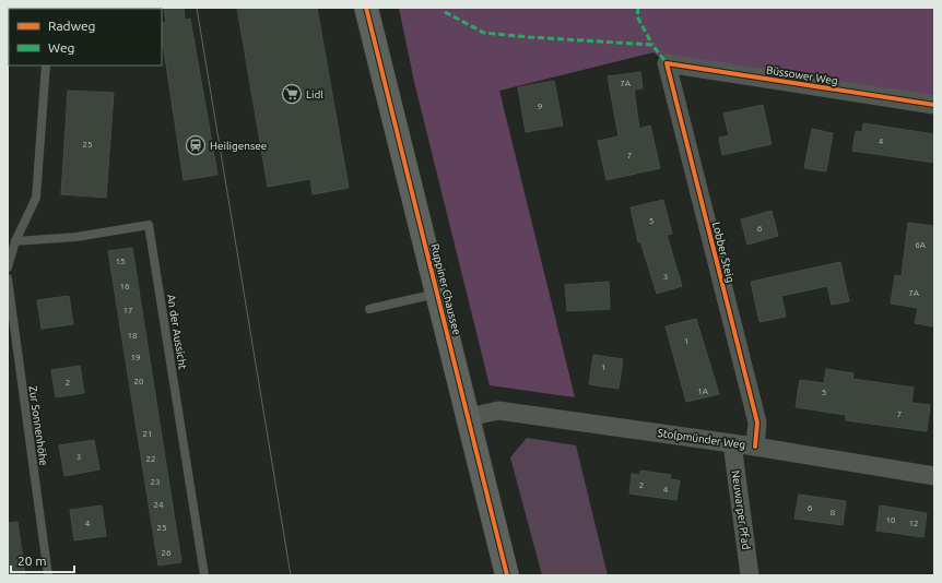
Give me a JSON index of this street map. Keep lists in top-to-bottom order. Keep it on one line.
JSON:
{"streets":{"main road":["Ruppiner Chaussee"],"street":["Büssower Weg","Lobber Steig","Stolpmünder Weg","Neuwarper Pfad"],"lane":["An der Aussicht","Zur Sonnenhöhe"]},"crossings":[["Büssower Weg","Lobber Steig"],["Lobber Steig","Stolpmünder Weg"],["Ruppiner Chaussee","Stolpmünder Weg"],["Stolpmünder Weg","Neuwarper Pfad"]],"places":{"supermarket":["Lidl"],"station":["Heiligensee"]},"house_numbers":["7A","9","4","25","7","5","6","6A","15","3","16","7A","17","18","1","19","1","20","2","1A","5","7","21","3","22","23","2","4","24","6","8","10","4","12","25","26"],"legend":["Radweg","Weg"],"scale_bar":"20 m"}
